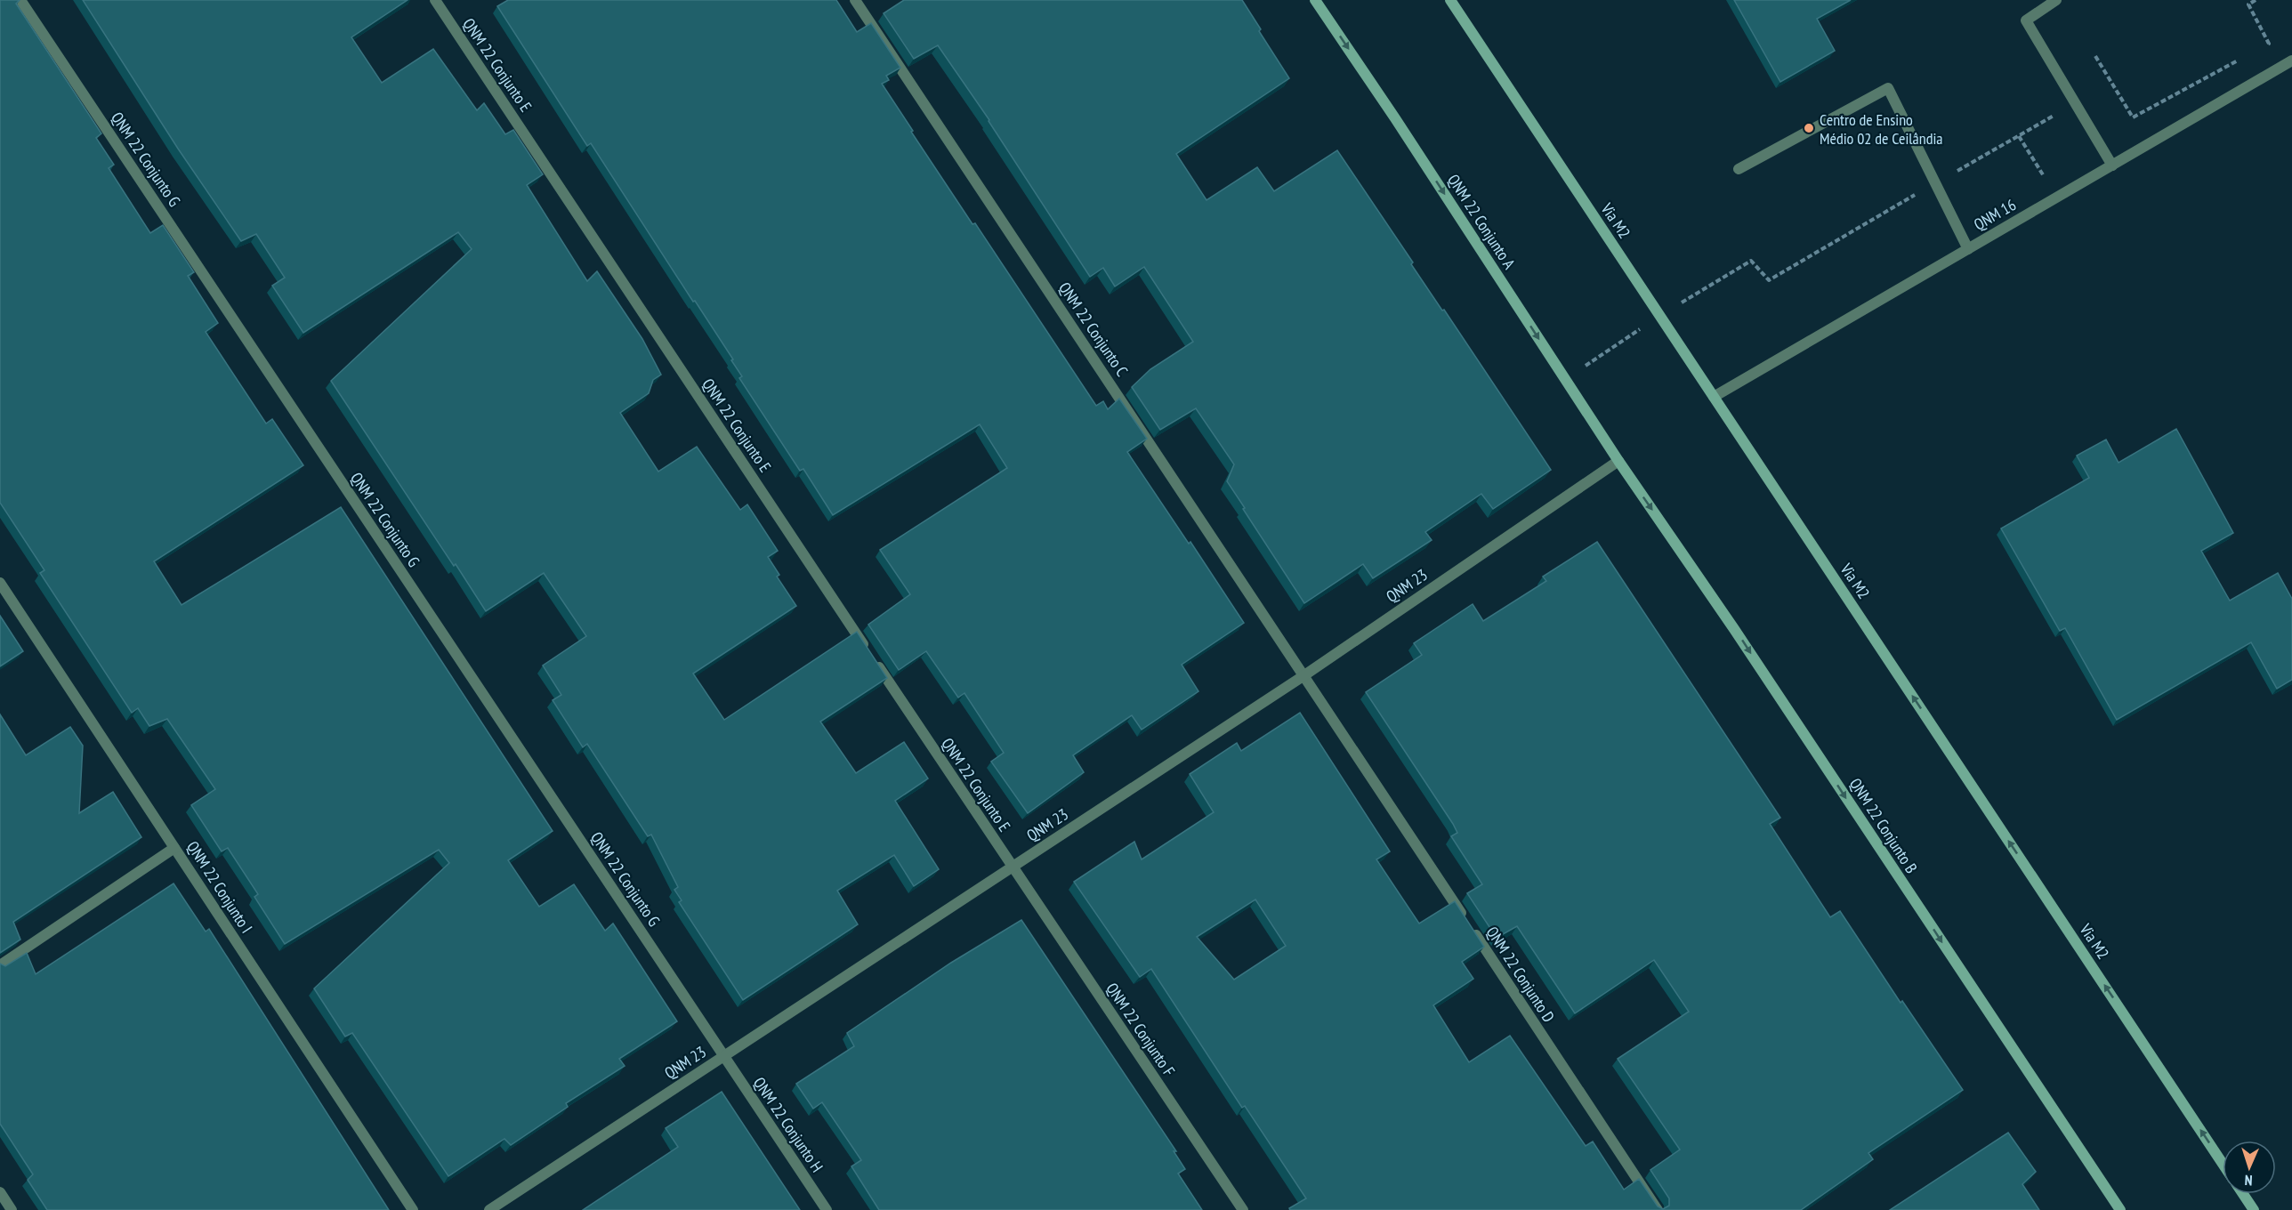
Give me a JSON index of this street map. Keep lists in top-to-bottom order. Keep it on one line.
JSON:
{"streets":{"main road":["Via M2","QNM 22 Conjunto A","QNM 22 Conjunto B"],"street":["QNM 22 Conjunto E","QNM 22 Conjunto G","QNM 16","QNM 22 Conjunto C","QNM 23","QNM 22 Conjunto I","QNM 22 Conjunto D","QNM 22 Conjunto F","QNM 22 Conjunto H"]},"crossings":[["QNM 22 Conjunto E","QNM 23"],["QNM 22 Conjunto E","QNM 22 Conjunto F"],["QNM 22 Conjunto G","QNM 23"],["QNM 22 Conjunto G","QNM 22 Conjunto H"],["QNM 16","Via M2"],["QNM 22 Conjunto A","QNM 23"],["QNM 22 Conjunto A","QNM 22 Conjunto B"],["QNM 22 Conjunto C","QNM 23"],["QNM 22 Conjunto C","QNM 22 Conjunto D"],["QNM 23","QNM 22 Conjunto B"],["QNM 23","QNM 22 Conjunto D"],["QNM 23","QNM 22 Conjunto F"],["QNM 23","QNM 22 Conjunto H"]],"one_way":["Via M2","QNM 22 Conjunto A","QNM 22 Conjunto B"],"places":["Centro de Ensino Médio 02 de Ceilândia"],"north":"bottom"}
